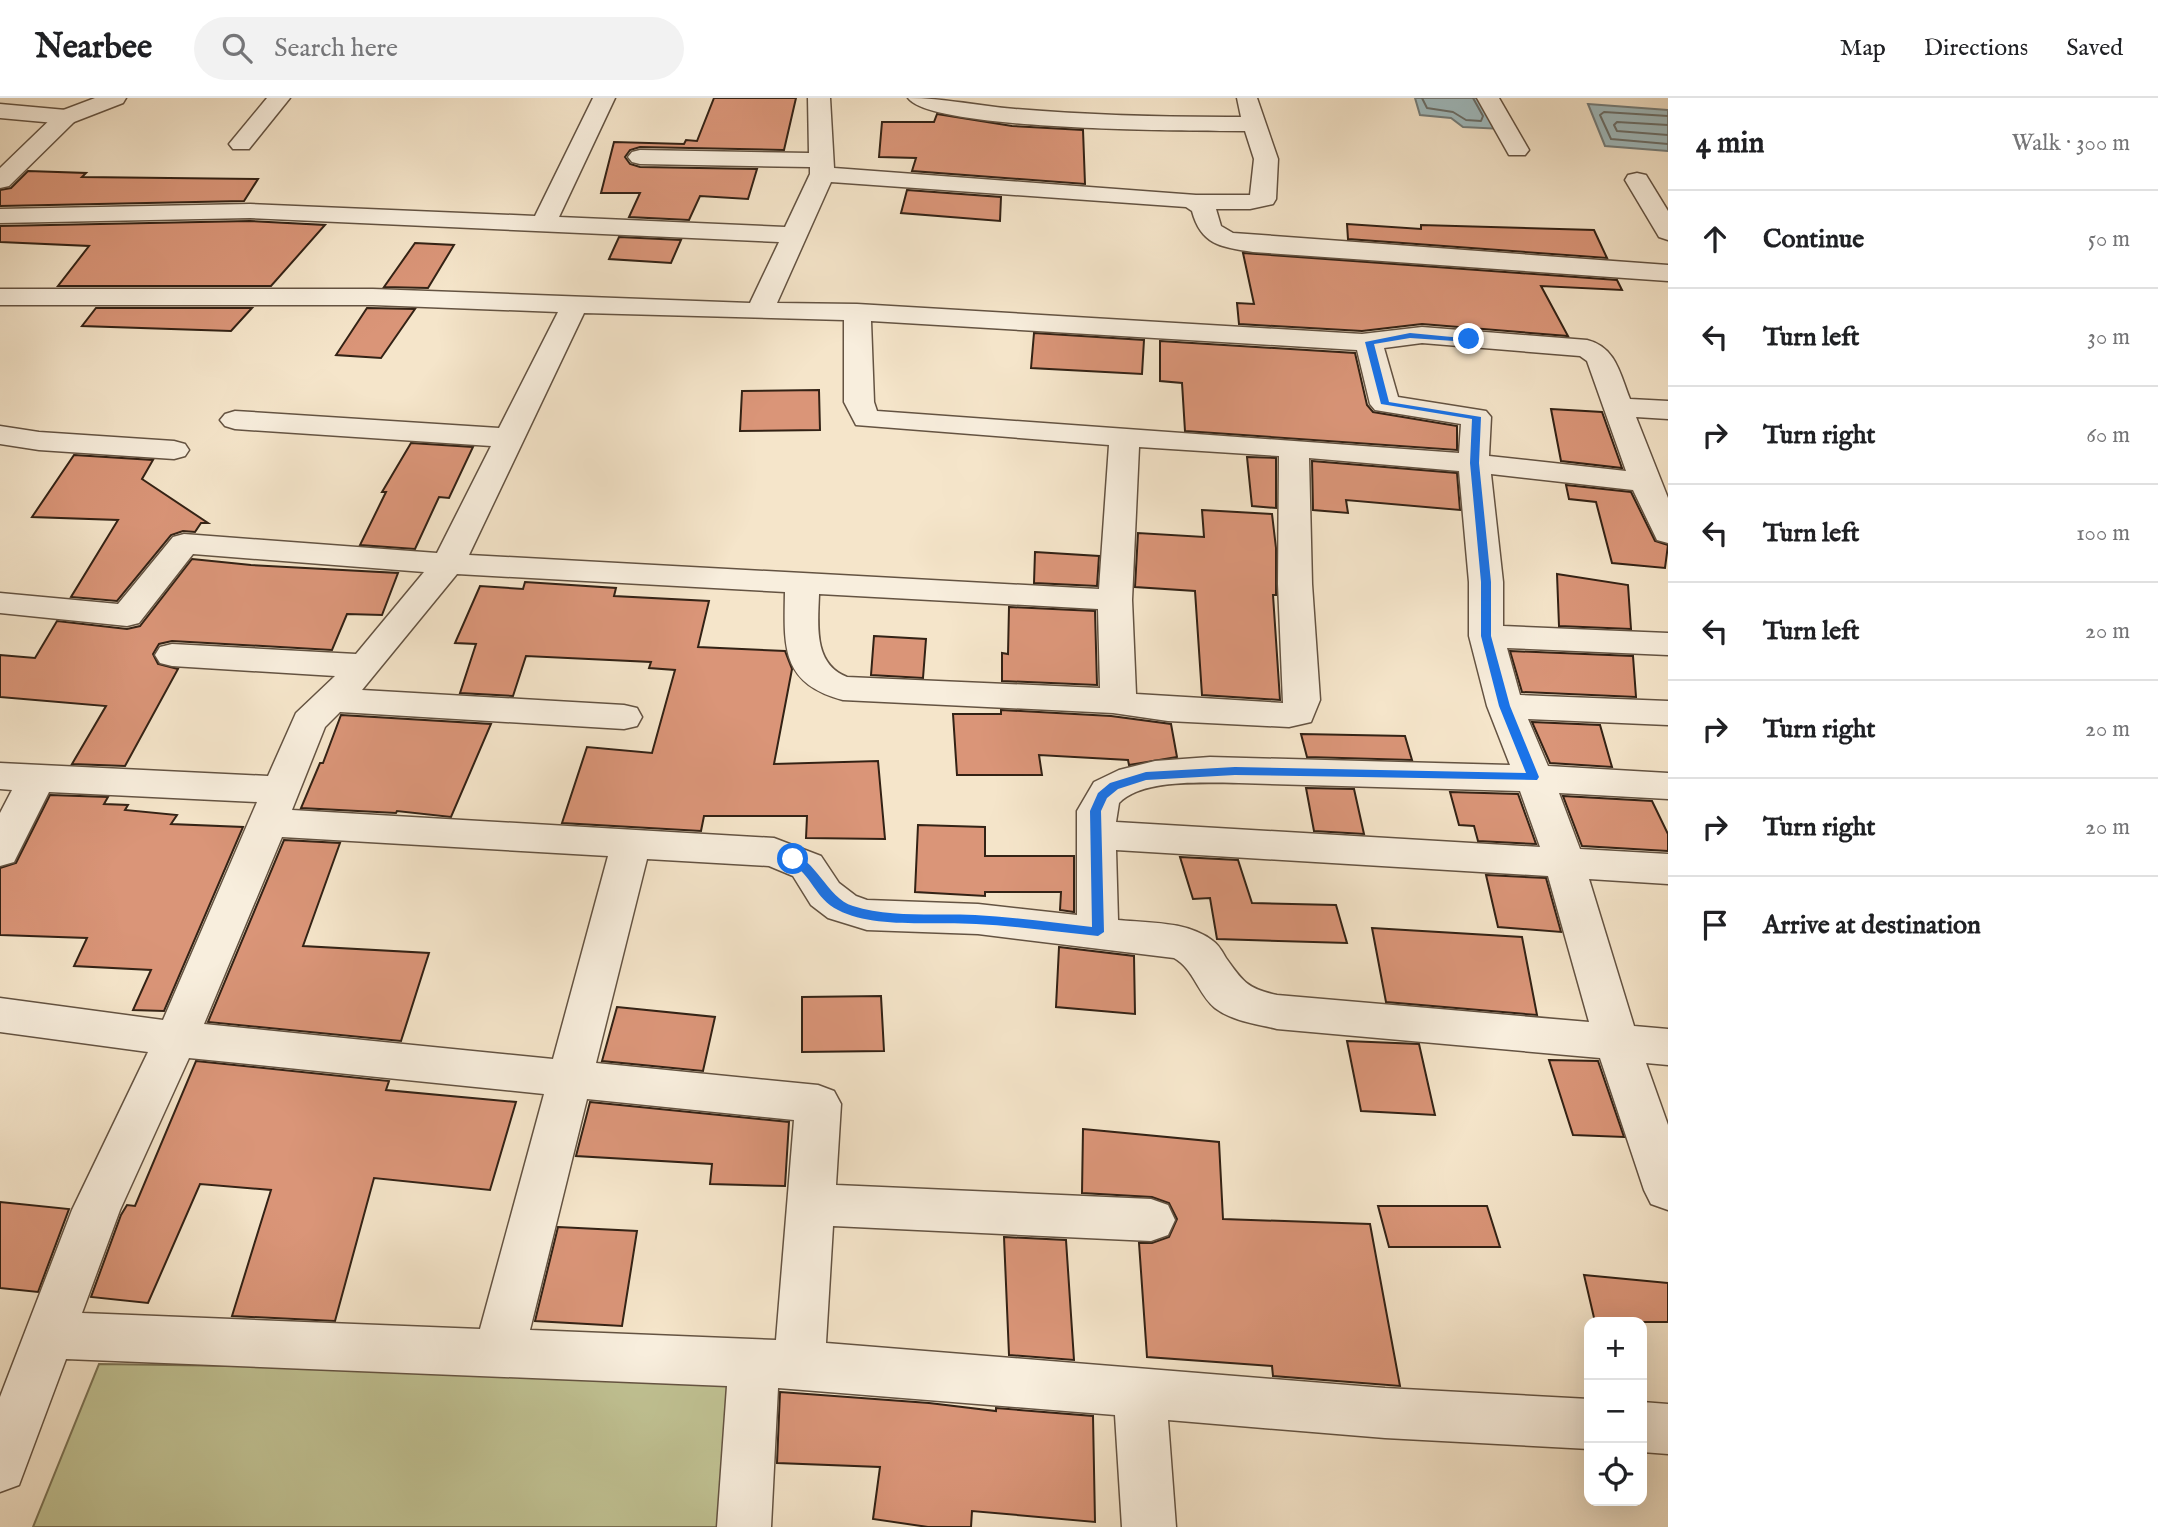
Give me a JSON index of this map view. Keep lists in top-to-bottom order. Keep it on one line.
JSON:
{"page":{"header":"Nearbee","search":"Search here","nav":["Map","Directions","Saved"],"heading":["4 min","Walk · 300 m"],"list":[["Continue","50 m"],["Turn left","30 m"],["Turn right","60 m"],["Turn left","100 m"],["Turn left","20 m"],["Turn right","20 m"],["Turn right","20 m"],"Arrive at destination"],"map_buttons":["+","−"]}}
